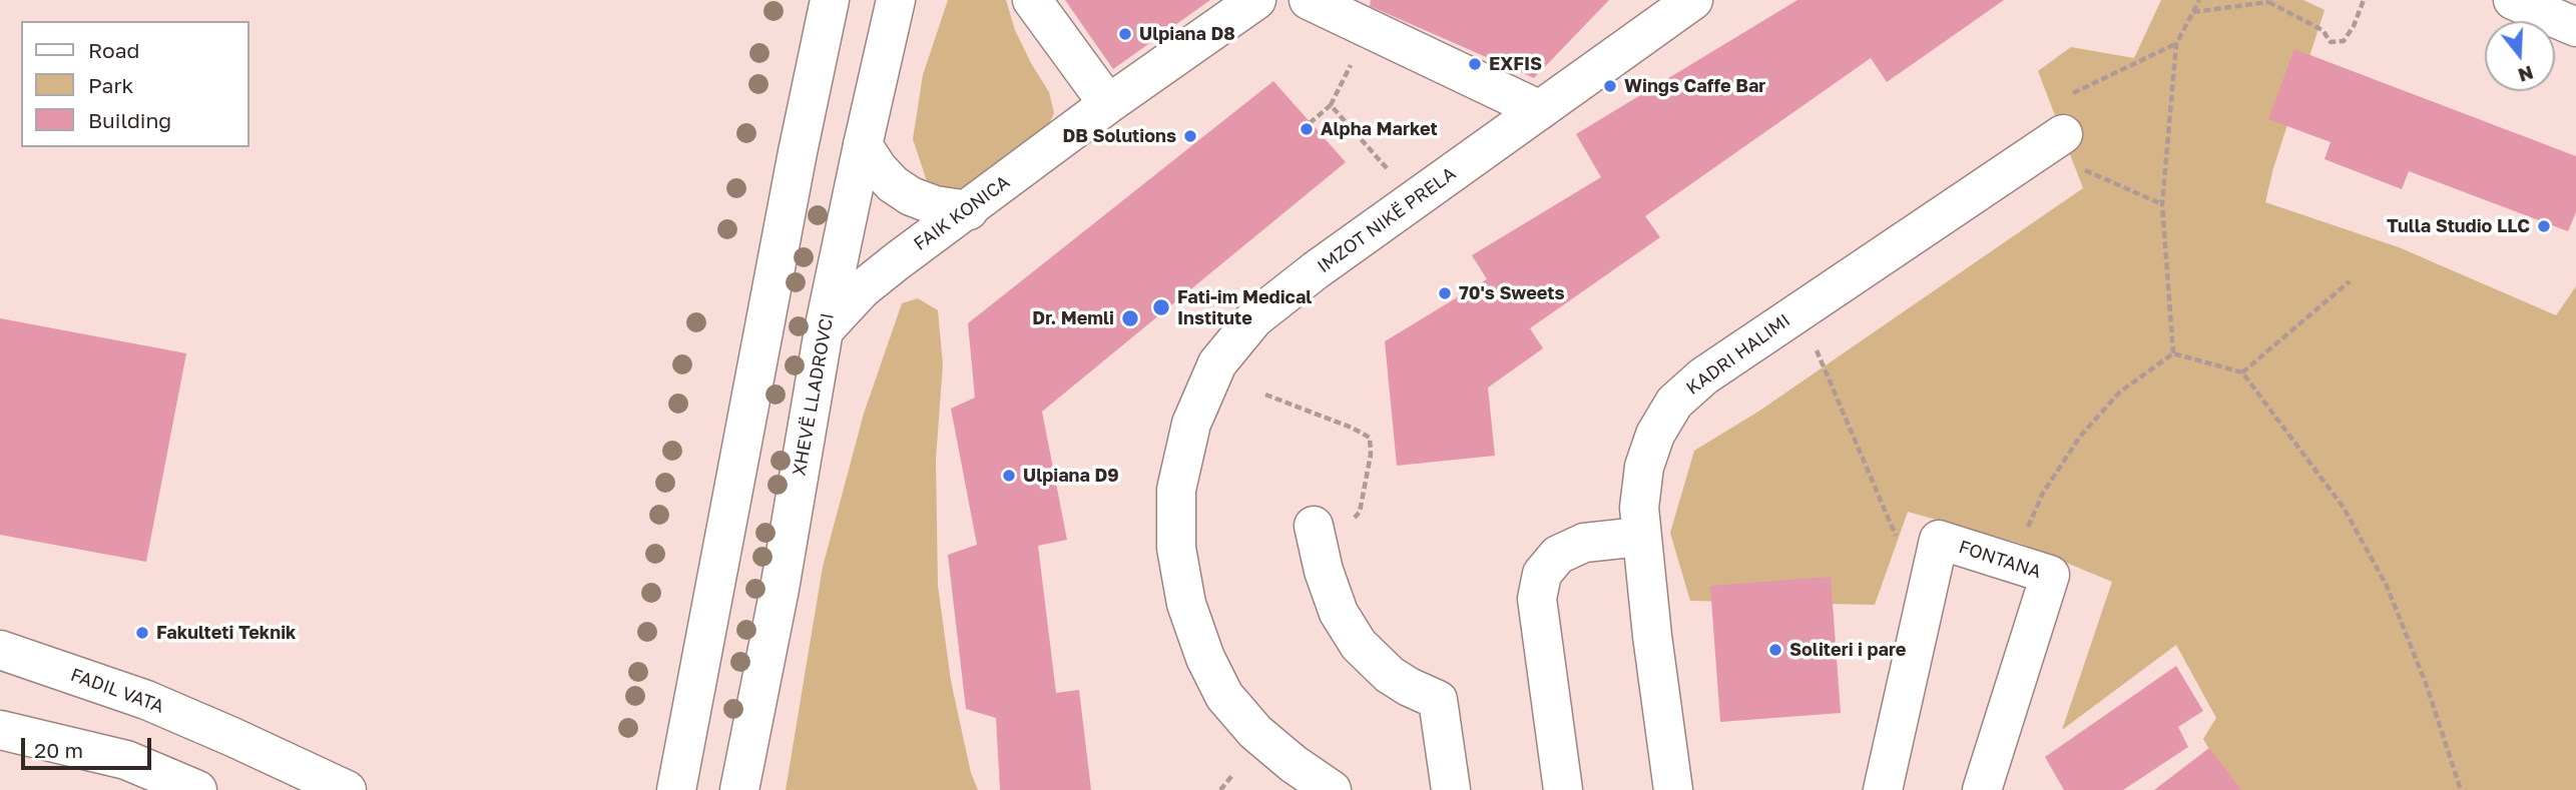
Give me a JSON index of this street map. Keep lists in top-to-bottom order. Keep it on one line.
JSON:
{"streets":{"street":["FAIK KONICA","IMZOT NIKË PRELA","KADRI HALIMI","XHEVË LLADROVCI","FONTANA","FADIL VATA"]},"crossings":[["FAIK KONICA","XHEVË LLADROVCI"]],"places":["Ulpiana D8","EXFIS","Wings Caffe Bar","Alpha Market","DB Solutions","Tulla Studio LLC","70's Sweets","Fati-im Medical Institute","Dr. Memli","Ulpiana D9","Fakulteti Teknik","Soliteri i pare"],"legend":["Road","Park","Building"],"scale_bar":"20 m","north":"bottom"}
